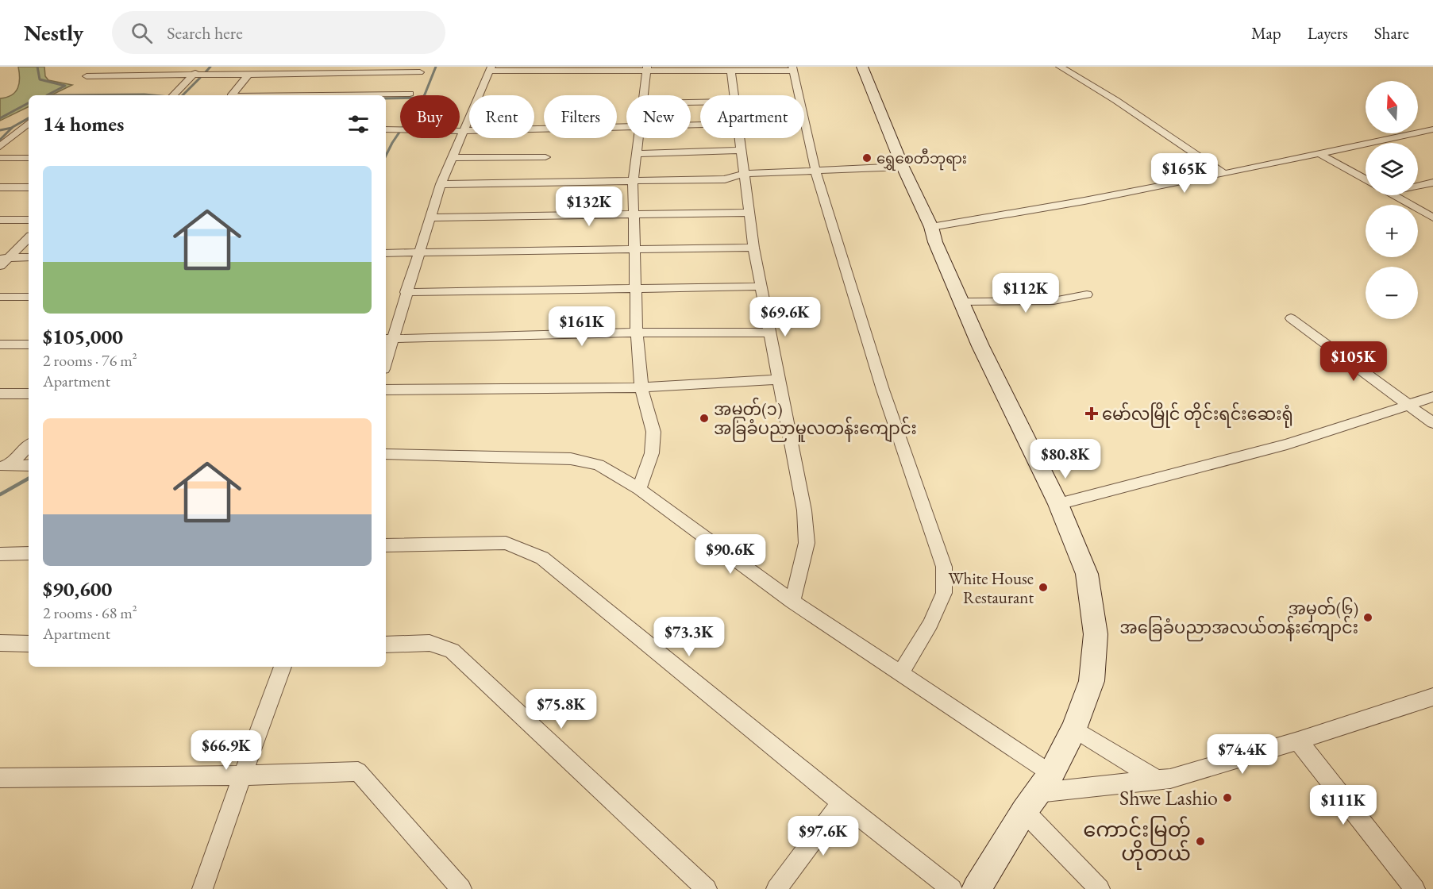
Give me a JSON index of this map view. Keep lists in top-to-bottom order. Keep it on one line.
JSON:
{"places":{"other":["ရွှေစေတီဘုရား","အမှတ်(၁) အခြခံပညာမူလတန်းကျောင်း","White House Restaurant","အမှတ်(၆) အခြေခံပညာအလယ်တန်းကျောင်း","Shwe Lashio","ကောင်းမြတ် ဟိုတယ်"],"health":["မော်လမြိုင် တိုင်းရင်းဆေးရုံ"]},"north":"top","page":{"header":"Nestly","search":"Search here","nav":["Map","Layers","Share"],"map_buttons":["+","−"],"chip":["Buy","Rent","Filters","New","Apartment"],"heading":"14 homes","list":[{"name":"$105,000","note":"2 rooms · 76 m² · Apartment"},{"name":"$90,600","note":"2 rooms · 68 m² · Apartment"}],"price":["$165K","$132K","$112K","$69.6K","$161K","$105K","$80.8K","$90.6K","$73.3K","$75.8K","$66.9K","$74.4K","$111K","$97.6K"]}}
